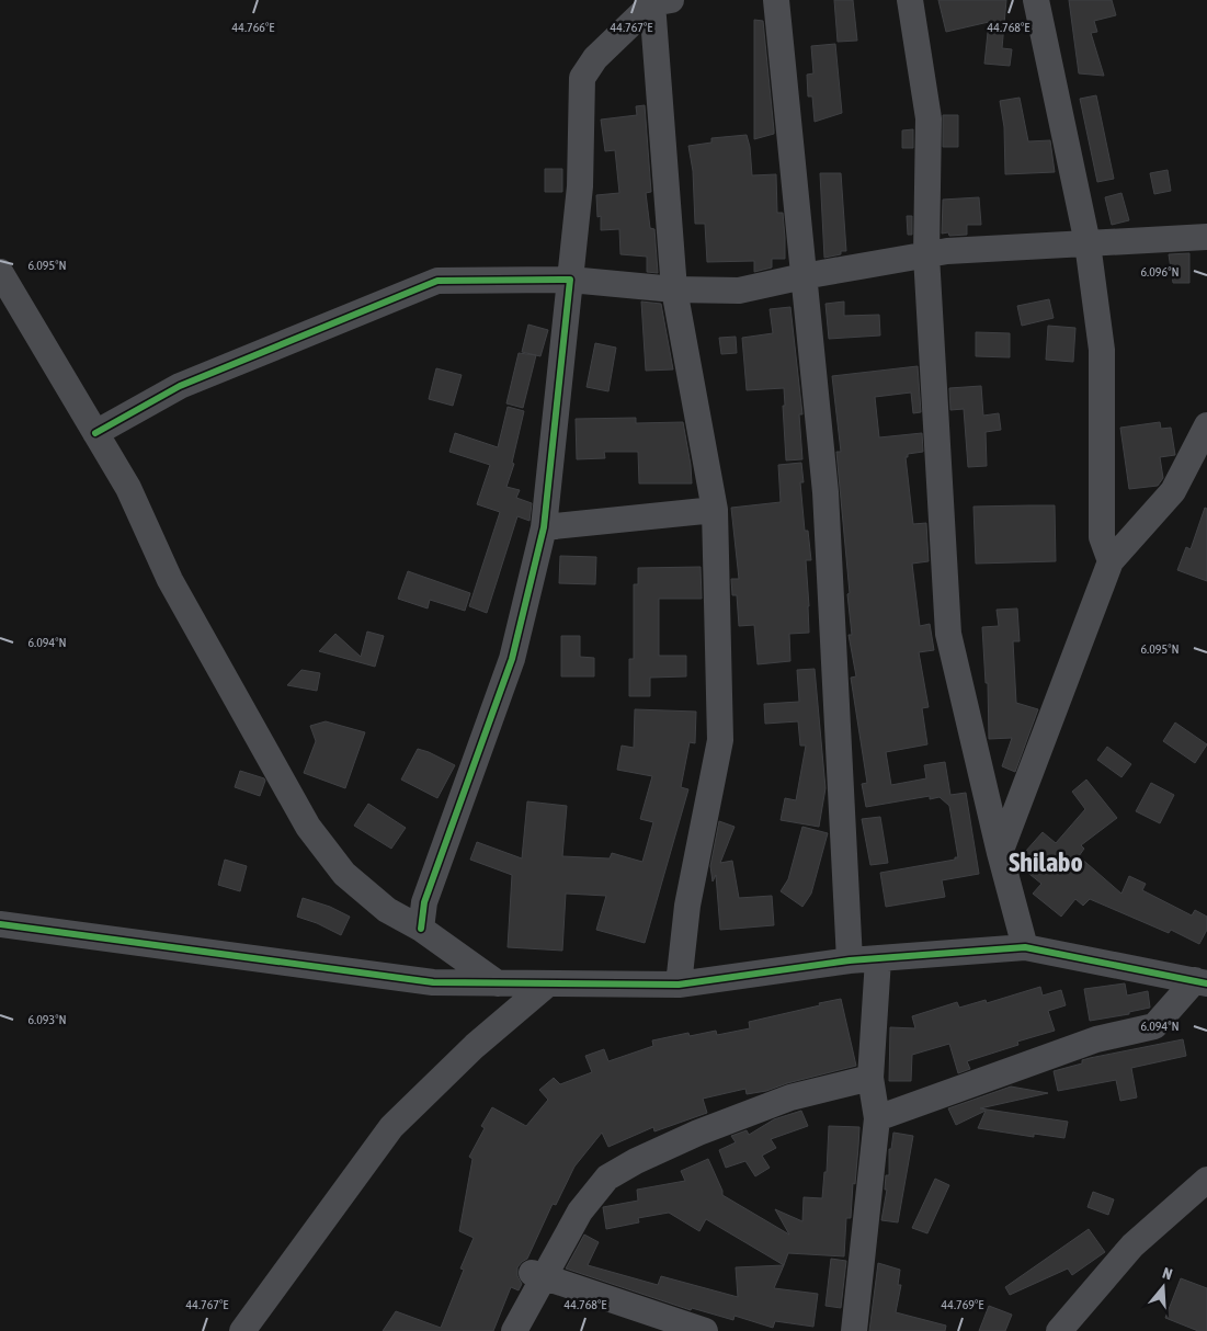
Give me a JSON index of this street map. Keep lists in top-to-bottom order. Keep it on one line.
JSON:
{"districts":["Shilabo"],"north":"top","coordinates":["44.766°E","44.767°E","44.768°E","6.095°N","6.096°N","6.094°N","6.093°N","44.769°E"]}
